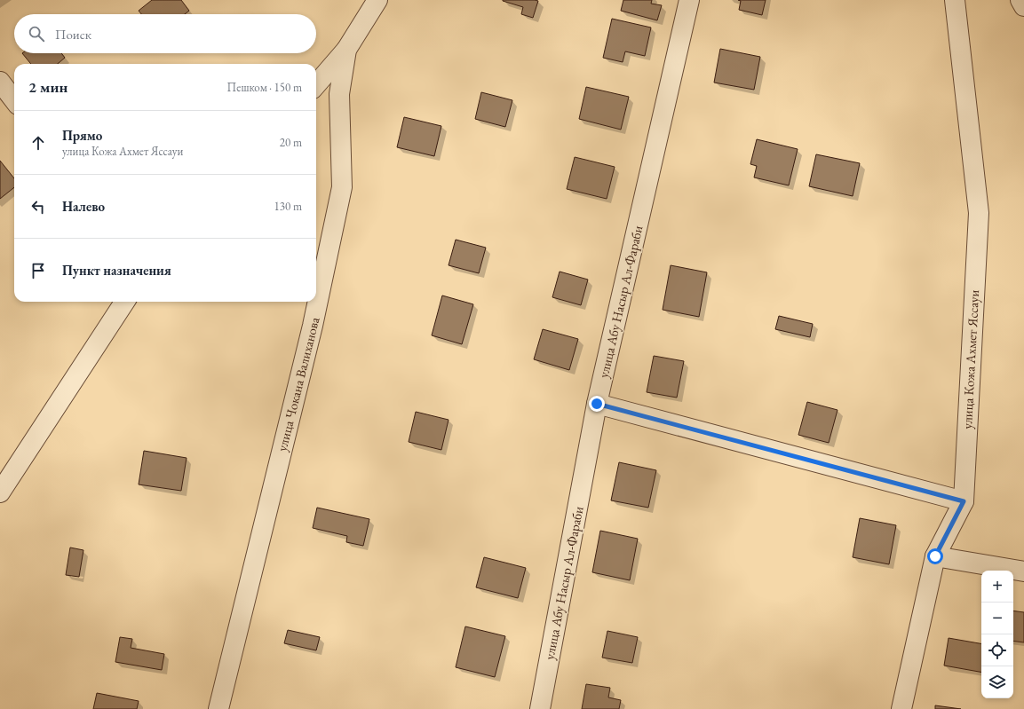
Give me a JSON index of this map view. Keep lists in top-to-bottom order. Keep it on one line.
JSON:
{"streets":{"street":["улица Абу Насыр Ал-Фараби","улица Кожа Ахмет Яссауи","улица Чокана Валиханова"]},"page":{"search":"Поиск","heading":["2 мин","Пешком · 150 m"],"list":[["Прямо","улица Кожа Ахмет Яссауи","20 m"],["Налево","130 m"],"Пункт назначения"],"map_buttons":["+","−"]}}
